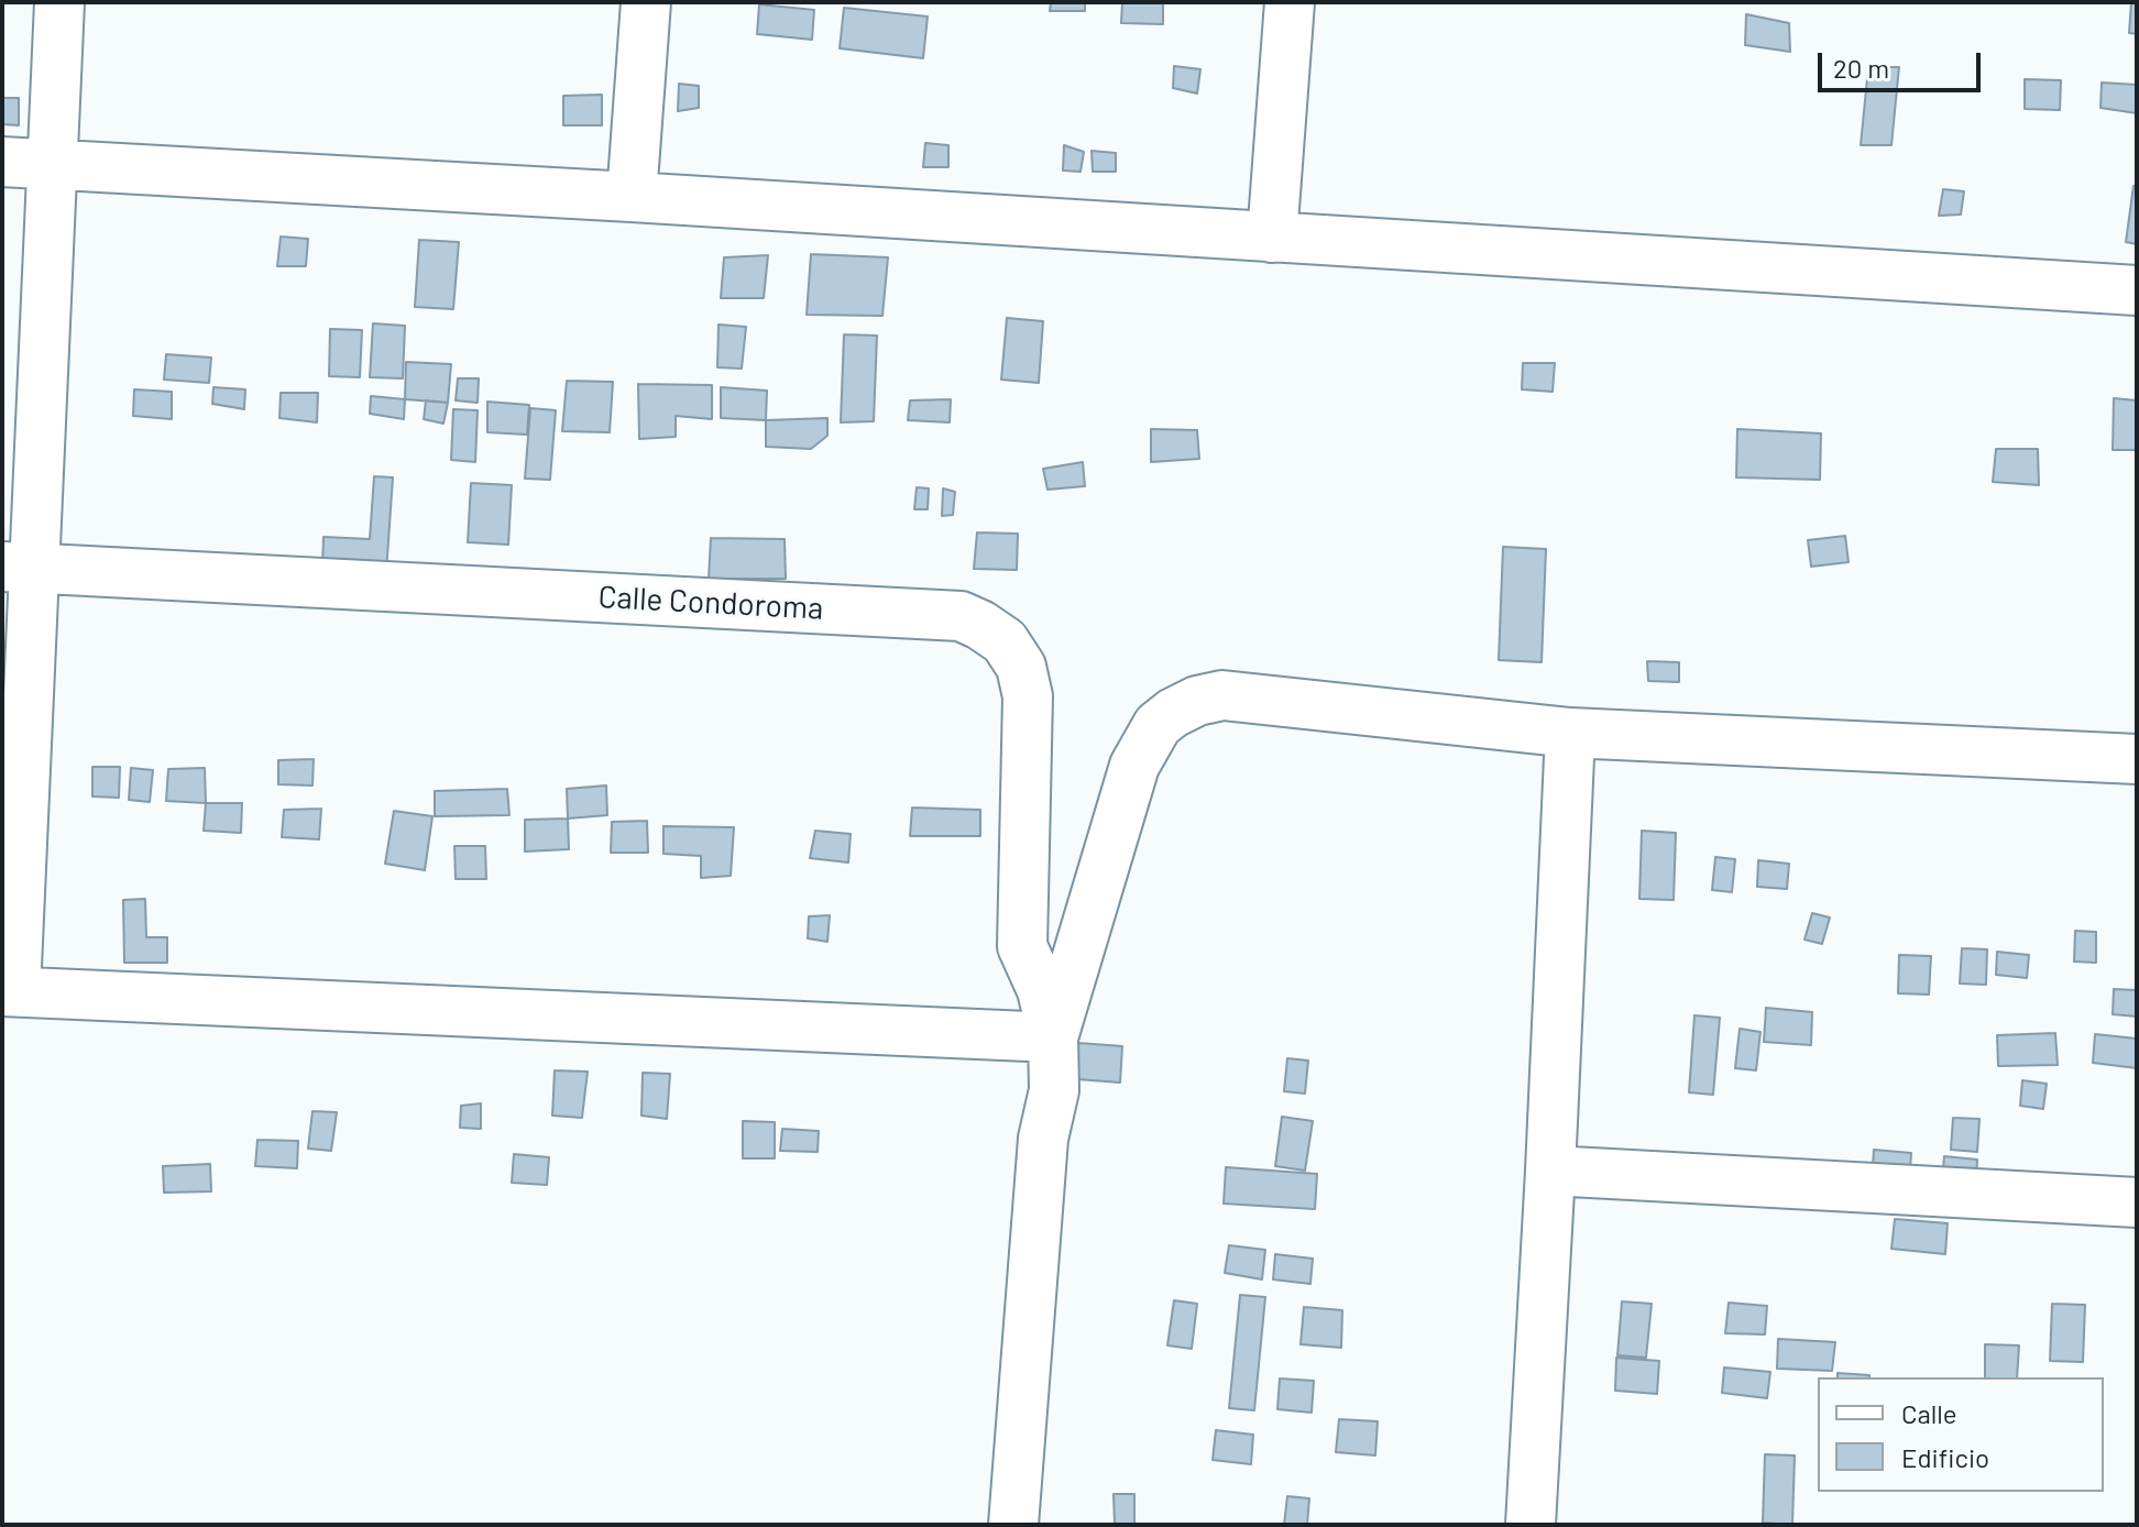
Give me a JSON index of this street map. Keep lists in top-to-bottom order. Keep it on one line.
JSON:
{"streets":{"street":["Calle Condoroma"]},"legend":["Calle","Edificio"],"scale_bar":"20 m"}
